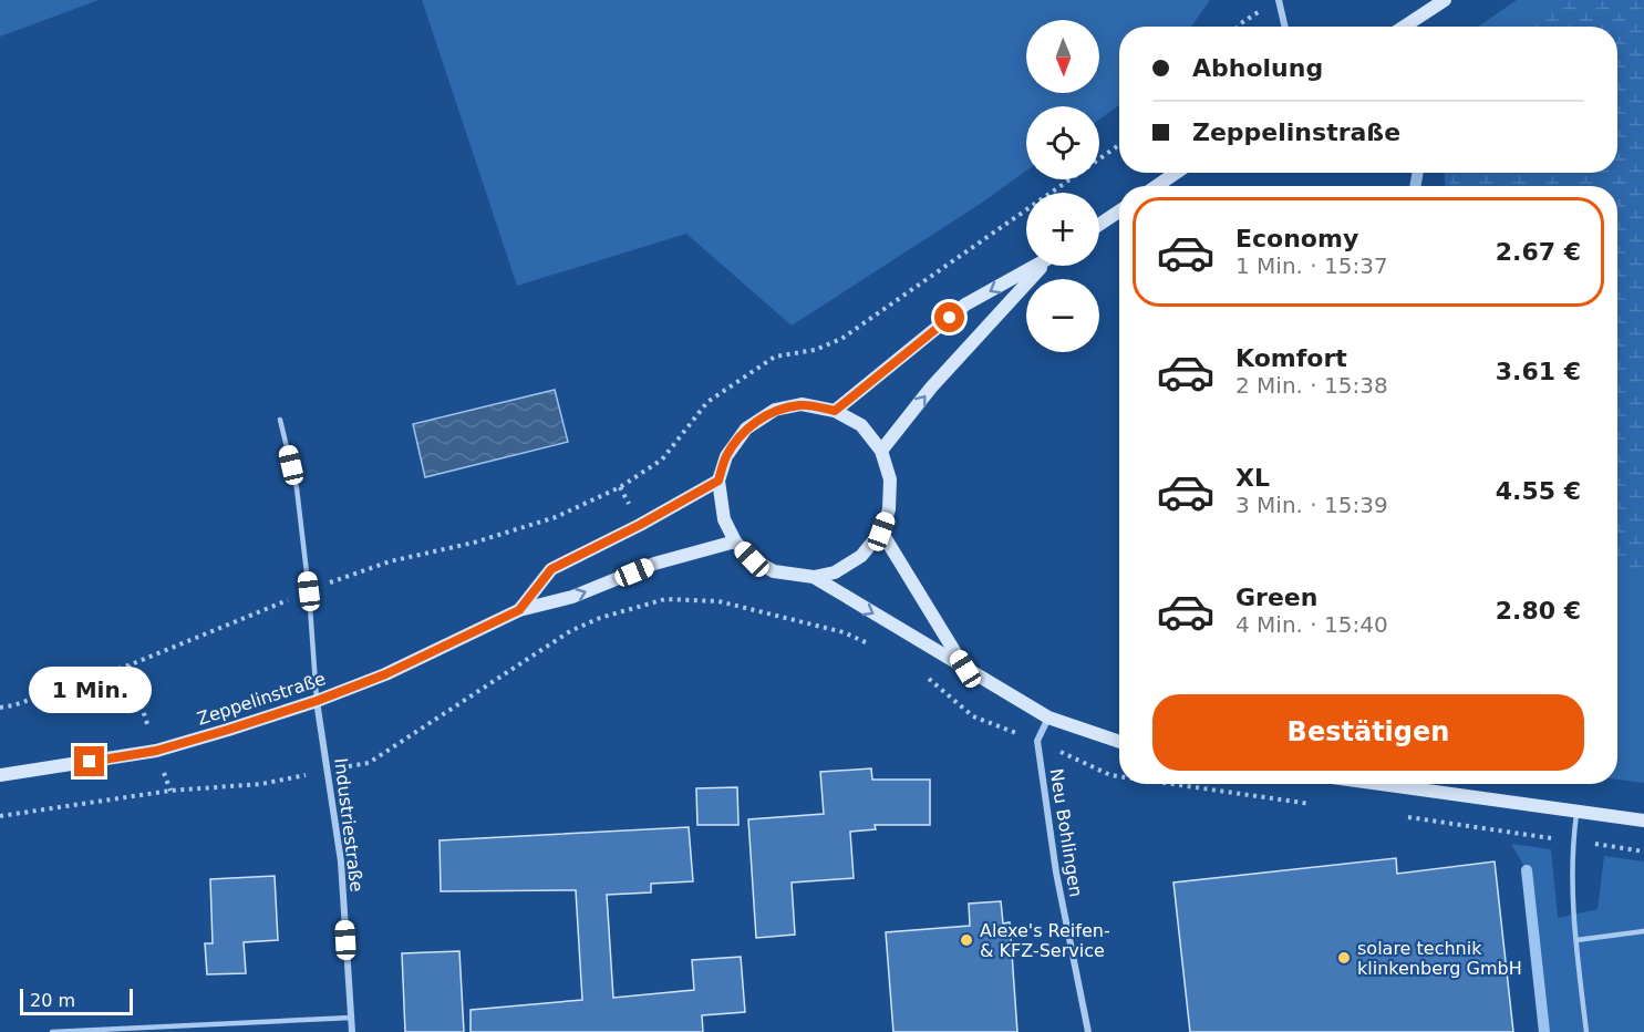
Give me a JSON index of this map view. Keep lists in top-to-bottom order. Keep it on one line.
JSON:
{"streets":{"main road":["Zeppelinstraße"],"street":["Industriestraße","Neu Bohlingen"]},"crossings":[["Zeppelinstraße","Industriestraße"]],"places":["Alexe's Reifen- & KFZ-Service","solare technik klinkenberg GmbH"],"scale_bar":"20 m","north":"bottom","page":{"map_buttons":["+","−"],"banner":["Abholung","Zeppelinstraße"],"list":[{"name":"Economy","note":"1 Min. · 15:37","value":"2.67 €"},{"name":"Komfort","note":"2 Min. · 15:38","value":"3.61 €"},{"name":"XL","note":"3 Min. · 15:39","value":"4.55 €"},{"name":"Green","note":"4 Min. · 15:40","value":"2.80 €"}],"bubble":"1 Min.","buttons":"Bestätigen","scale":"20 m"}}
